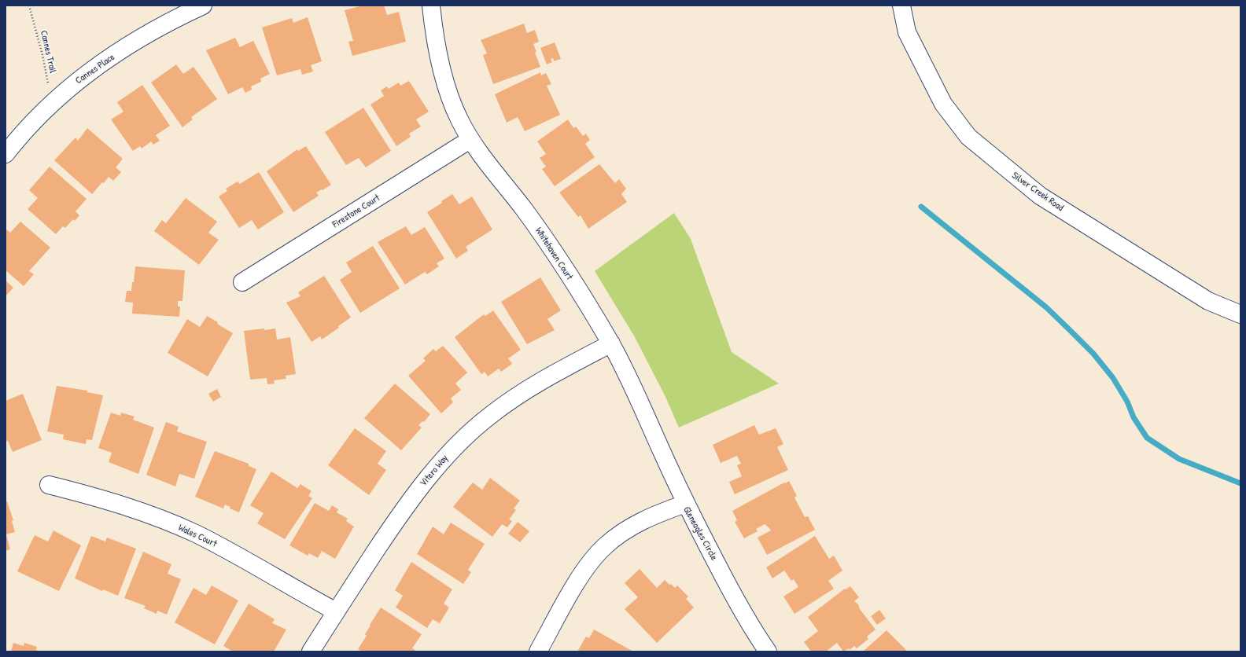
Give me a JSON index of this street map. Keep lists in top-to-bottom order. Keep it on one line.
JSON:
{"streets":{"street":["Cannes Place","Silver Creek Road","Firestone Court","Whitehaven Court","Vitero Way","Gleneagles Circle","Wales Court"],"path":["Cannes Trail"]},"crossings":[["Cannes Trail","Cannes Place"],["Firestone Court","Whitehaven Court"],["Whitehaven Court","Vitero Way"],["Whitehaven Court","Gleneagles Circle"],["Vitero Way","Wales Court"]]}
